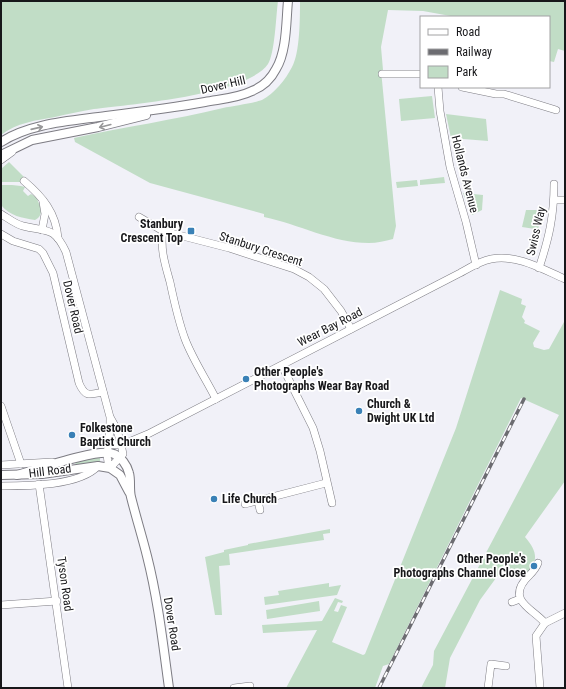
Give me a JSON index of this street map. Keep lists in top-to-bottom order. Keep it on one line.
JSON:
{"streets":{"main road":["Dover Hill","Dover Road"],"street":["Hollands Avenue","Swiss Way","Stanbury Crescent","Wear Bay Road","Hill Road","Tyson Road"]},"crossings":[["Hollands Avenue","Wear Bay Road"],["Swiss Way","Wear Bay Road"],["Stanbury Crescent","Wear Bay Road"],["Dover Road","Wear Bay Road"],["Hill Road","Tyson Road"]],"places":{"transit":["Stanbury Crescent Top"],"other":["Other People's Photographs Wear Bay Road","Church & Dwight UK Ltd","Folkestone Baptist Church","Life Church","Other People's Photographs Channel Close"]},"legend":["Road","Railway","Park"]}
